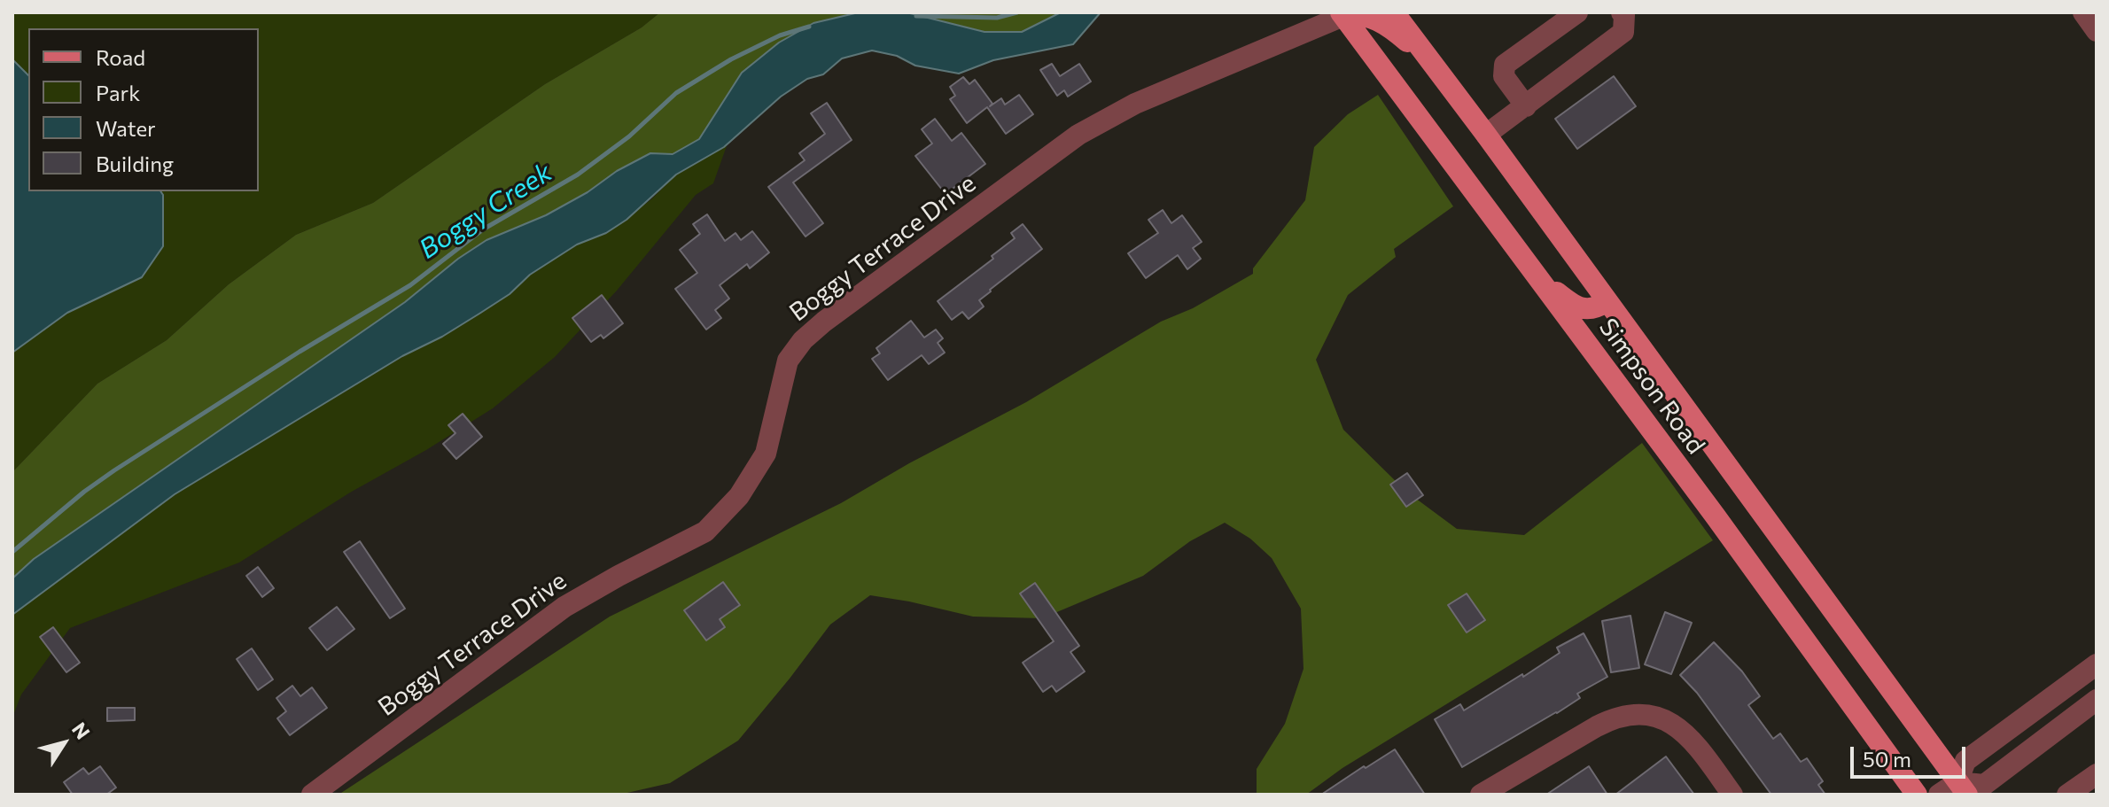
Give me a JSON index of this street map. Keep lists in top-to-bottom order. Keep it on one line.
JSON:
{"streets":{"main road":["Simpson Road"],"street":["Boggy Terrace Drive"]},"crossings":[["Boggy Terrace Drive","Simpson Road"]],"water":["Boggy Creek"],"legend":["Road","Park","Water","Building"],"scale_bar":"50 m","north":"top right"}
